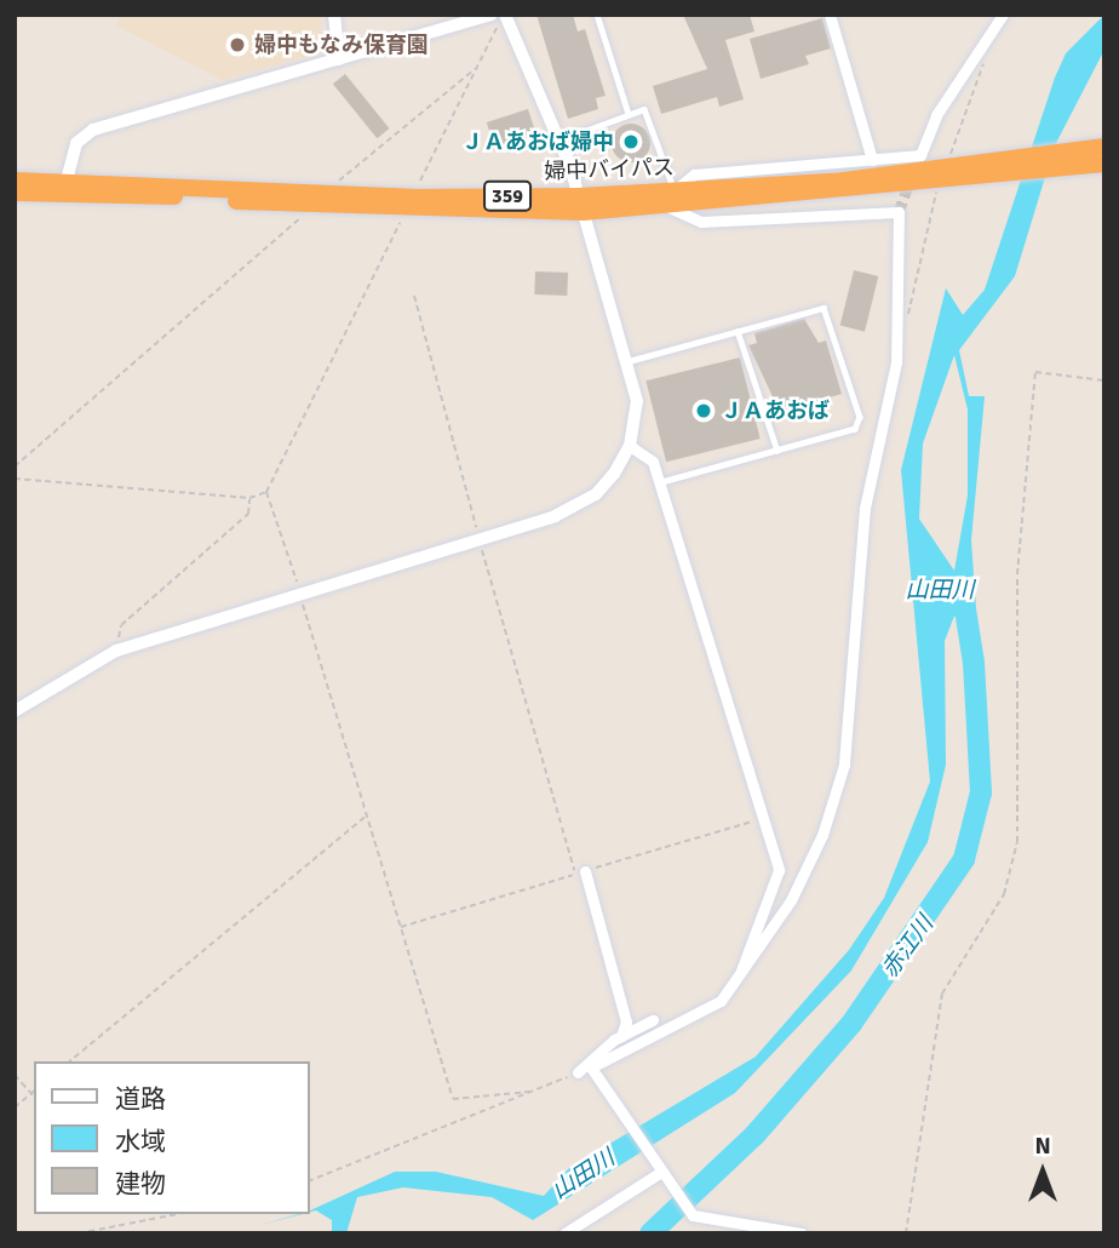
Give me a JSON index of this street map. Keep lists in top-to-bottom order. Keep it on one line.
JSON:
{"streets":{"highway":["婦中バイパス","359"]},"crossings":[["婦中バイパス","359"]],"water":["山田川","赤江川"],"places":["婦中もなみ保育園","ＪＡあおば婦中","ＪＡあおば"],"legend":["道路","水域","建物"],"north":"top"}
